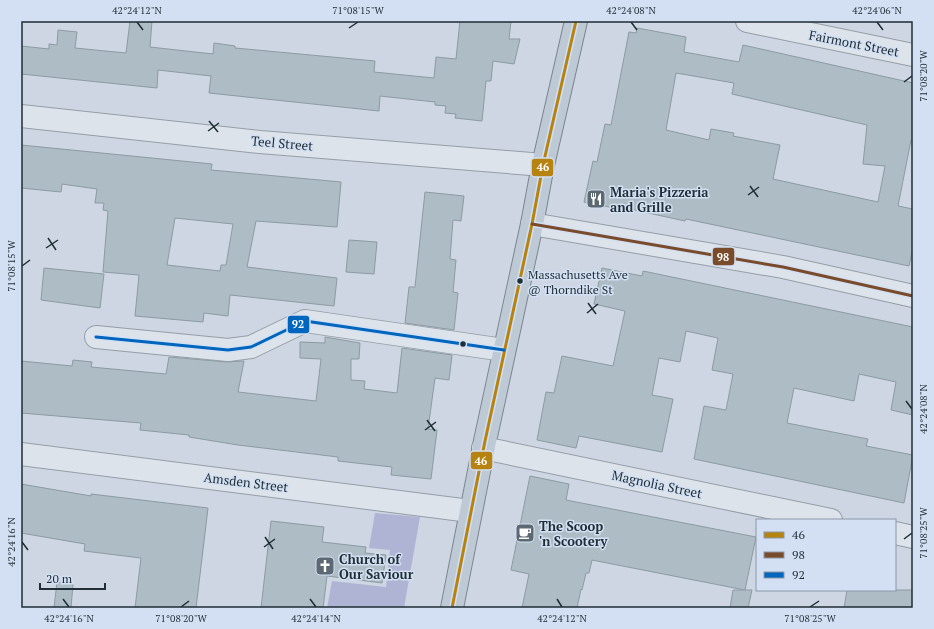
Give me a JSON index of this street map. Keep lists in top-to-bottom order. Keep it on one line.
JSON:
{"streets":{"street":["Fairmont Street","Teel Street","Amsden Street","Magnolia Street"]},"places":{"restaurant":["Maria's Pizzeria and Grille"],"other":["Massachusetts Ave @ Thorndike St"],"cafe":["The Scoop 'n Scootery"],"church":["Church of Our Saviour"]},"lines":["transit line 46","transit line 98","transit line 92"],"legend":["46","98","92"],"scale_bar":"20 m","coordinates":["42°24'12\"N","71°08'15\"W","42°24'08\"N","42°24'06\"N","71°08'20\"W","71°08'25\"W","42°24'16\"N","42°24'14\"N"]}
